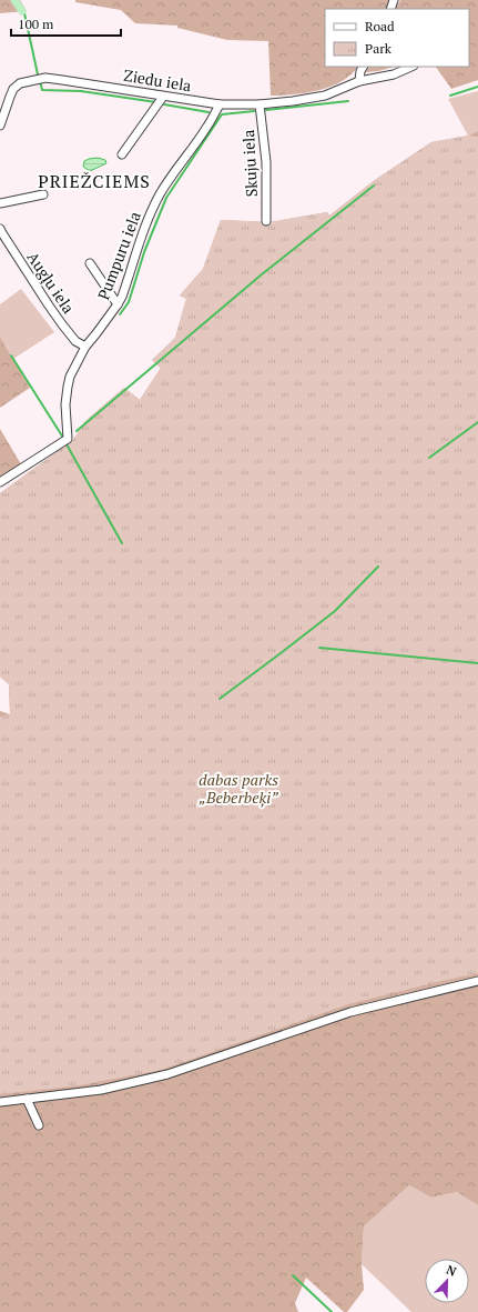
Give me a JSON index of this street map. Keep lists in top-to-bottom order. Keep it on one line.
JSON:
{"streets":{"street":["Ziedu iela","Skuju iela","Pumpuru iela","Augļu iela"]},"crossings":[["Ziedu iela","Skuju iela"],["Ziedu iela","Pumpuru iela"],["Pumpuru iela","Augļu iela"]],"districts":["PRIEŽCIEMS"],"parks":["dabas parks „Beberbeķi”"],"legend":["Road","Park"],"scale_bar":"100 m","north":"top right"}
